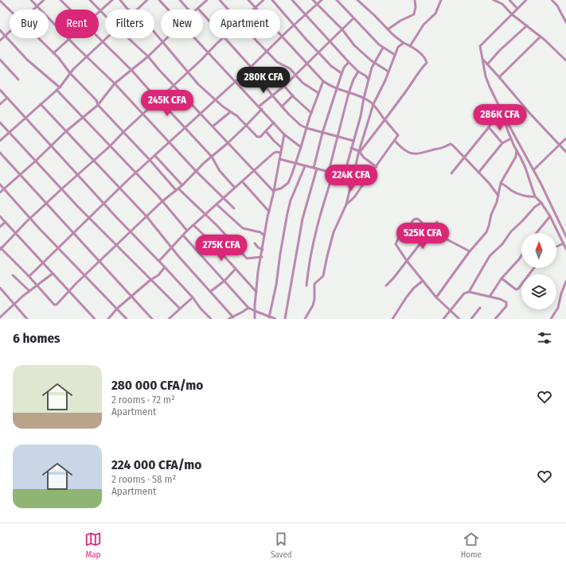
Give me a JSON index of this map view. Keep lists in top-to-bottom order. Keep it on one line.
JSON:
{"north":"top","page":{"chip":["Buy","Rent","Filters","New","Apartment"],"price":["280K CFA","245K CFA","286K CFA","224K CFA","525K CFA","275K CFA"],"heading":"6 homes","list":[{"name":"280 000 CFA/mo","note":"2 rooms · 72 m² · Apartment"},{"name":"224 000 CFA/mo","note":"2 rooms · 58 m² · Apartment"}],"tabs":["Map","Saved","Home"]}}
